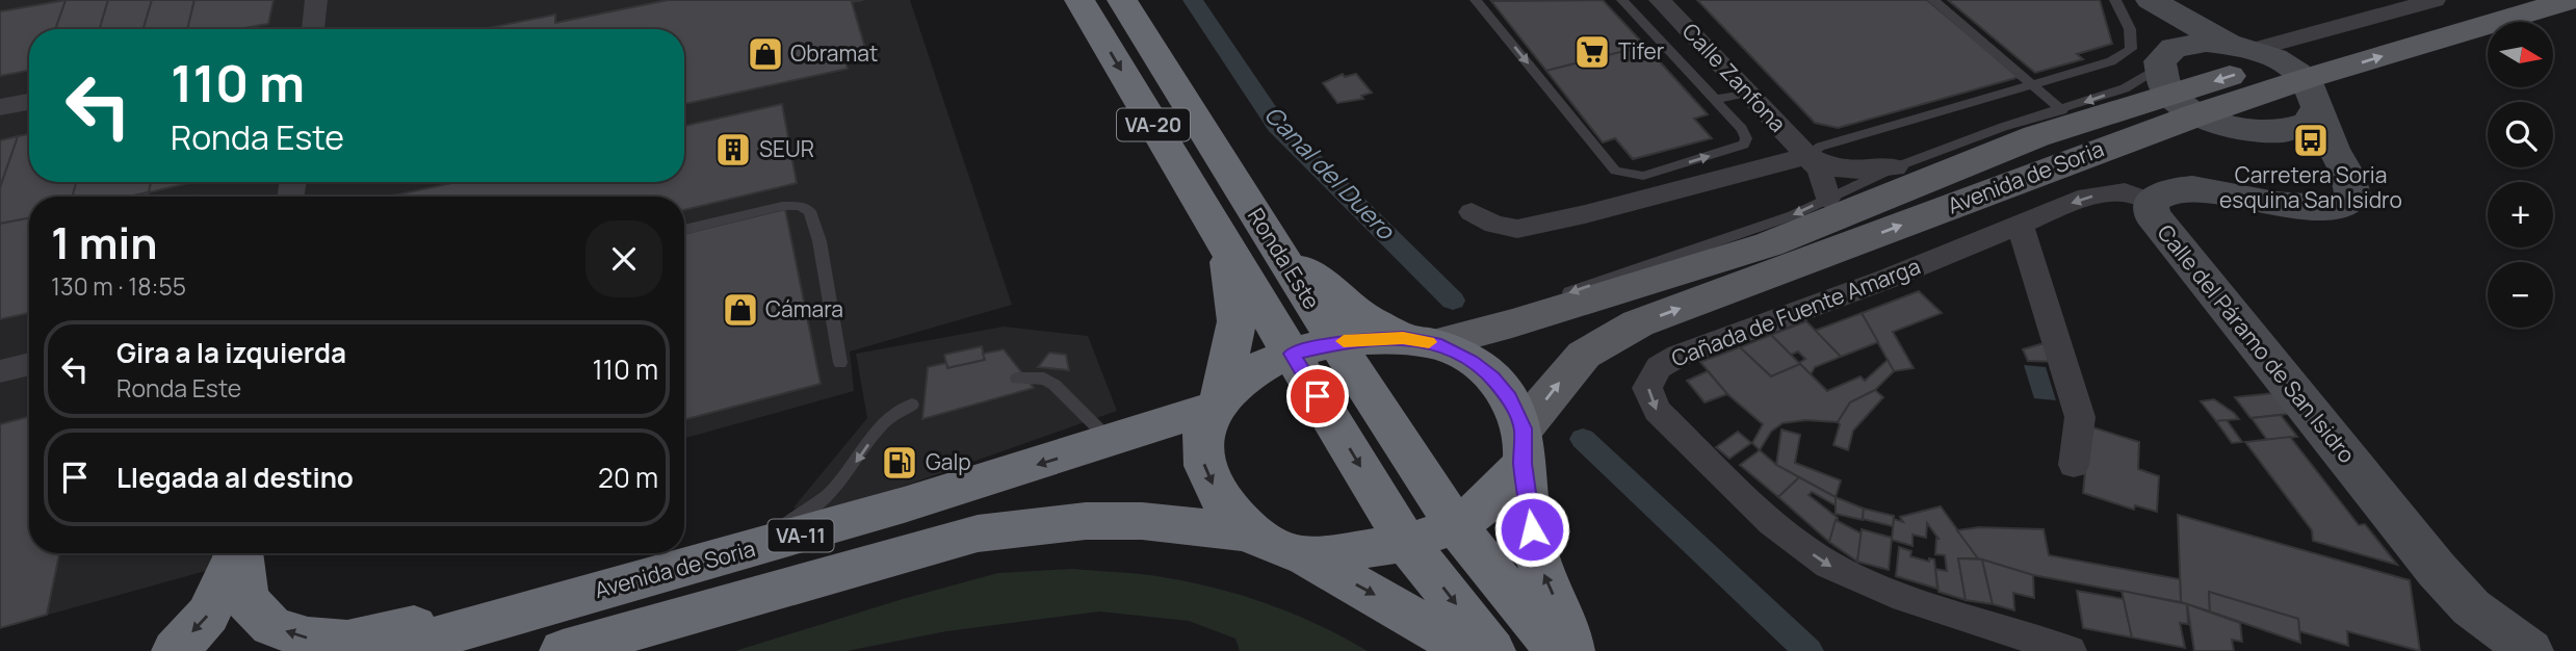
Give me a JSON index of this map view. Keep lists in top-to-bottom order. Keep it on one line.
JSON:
{"streets":{"highway":["VA-20","Avenida de Soria","Ronda Este","VA-11"],"street":["Calle Zanfona","Cañada de Fuente Amarga","Calle del Páramo de San Isidro"]},"crossings":[["Calle Zanfona","Avenida de Soria"],["Avenida de Soria","VA-11"],["Ronda Este","VA-11"],["Cañada de Fuente Amarga","Calle del Páramo de San Isidro"]],"water":["Canal del Duero"],"places":{"supermarket":["Tifer"],"shop":["Obramat","Cámara"],"bus stop":["Carretera Soria esquina San Isidro"],"building":["SEUR"],"fuel station":["Galp"]},"north":"right","page":{"map_buttons":["+","−"],"turn":["110 m","Ronda Este"],"heading":["1 min","130 m · 18:55"],"list":[{"name":"Gira a la izquierda","note":"Ronda Este","value":"110 m"},{"name":"Llegada al destino","value":"20 m"}]}}
